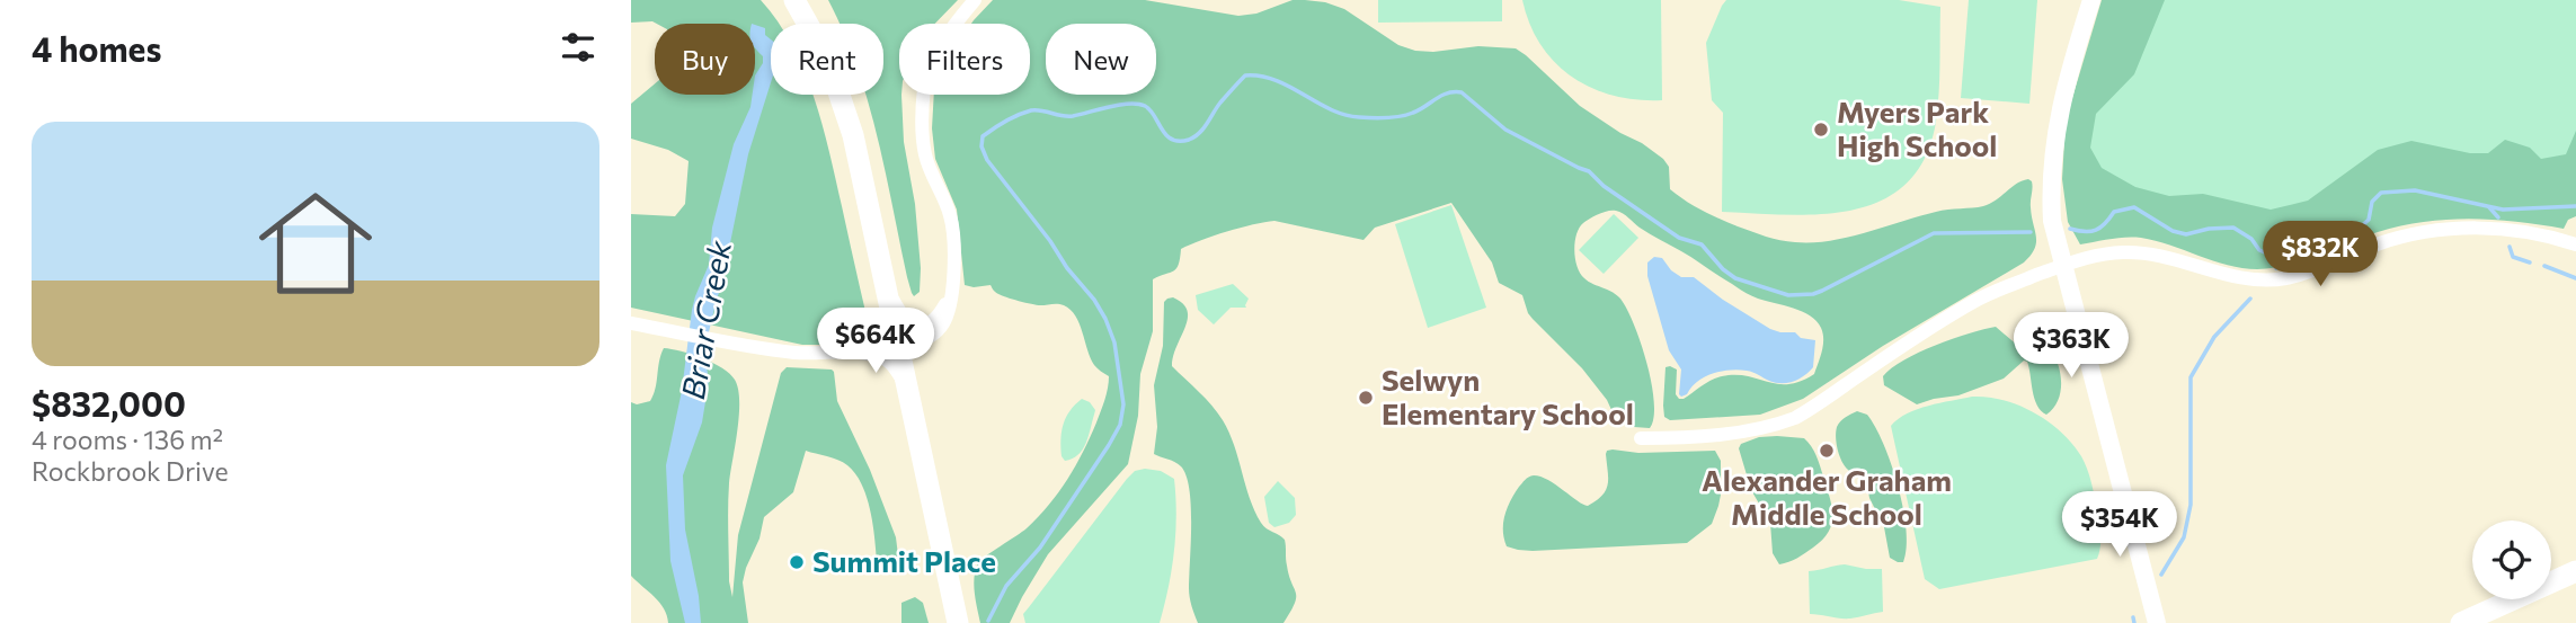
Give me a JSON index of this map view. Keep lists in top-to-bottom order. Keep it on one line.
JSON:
{"water":["Briar Creek"],"places":["Myers Park High School","Selwyn Elementary School","Alexander Graham Middle School","Summit Place"],"page":{"heading":"4 homes","chip":["Buy","Rent","Filters","New"],"list":[{"name":"$832,000","note":"4 rooms · 136 m² · Rockbrook Drive"}],"price":["$832K","$664K","$363K","$354K"]}}
